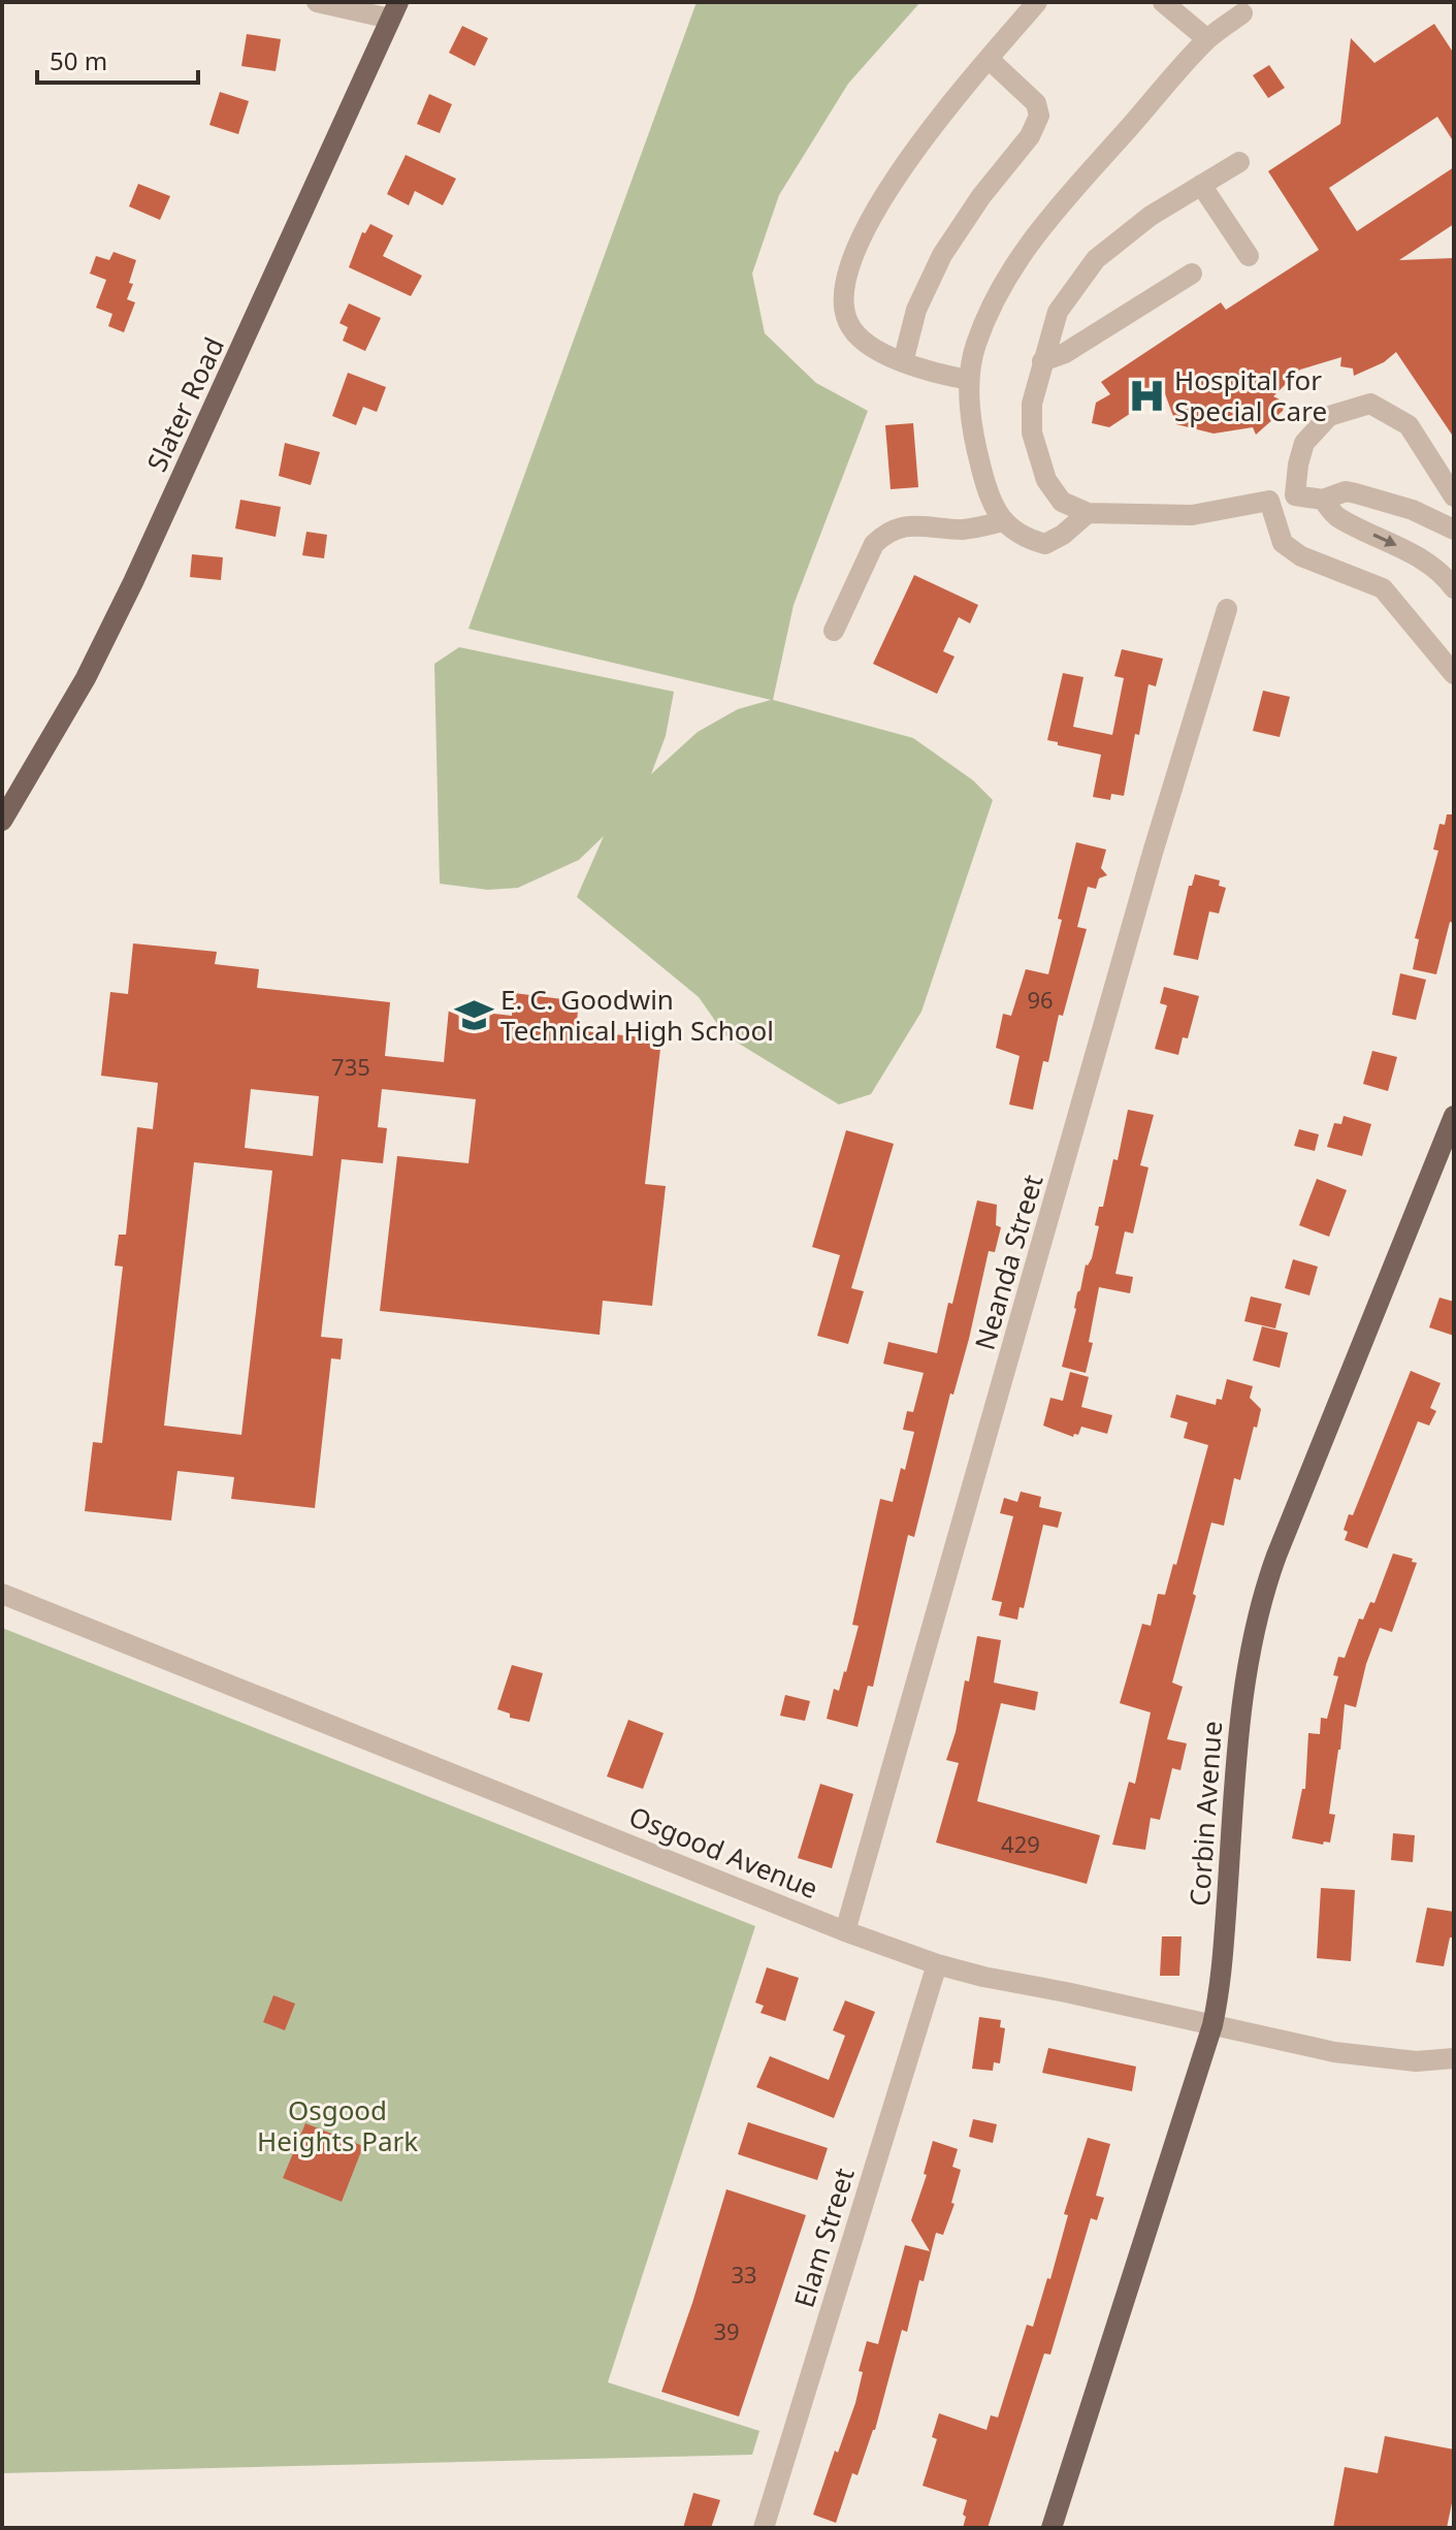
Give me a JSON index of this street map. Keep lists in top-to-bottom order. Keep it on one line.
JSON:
{"streets":{"main road":["Slater Road","Corbin Avenue"],"street":["Neanda Street","Osgood Avenue","Elam Street"]},"crossings":[["Neanda Street","Osgood Avenue"],["Corbin Avenue","Osgood Avenue"],["Osgood Avenue","Elam Street"]],"parks":["Osgood Heights Park"],"places":{"hospital":["Hospital for Special Care"],"school or university":["E. C. Goodwin Technical High School"]},"house_numbers":["96","735","429","33","39"],"scale_bar":"50 m"}
